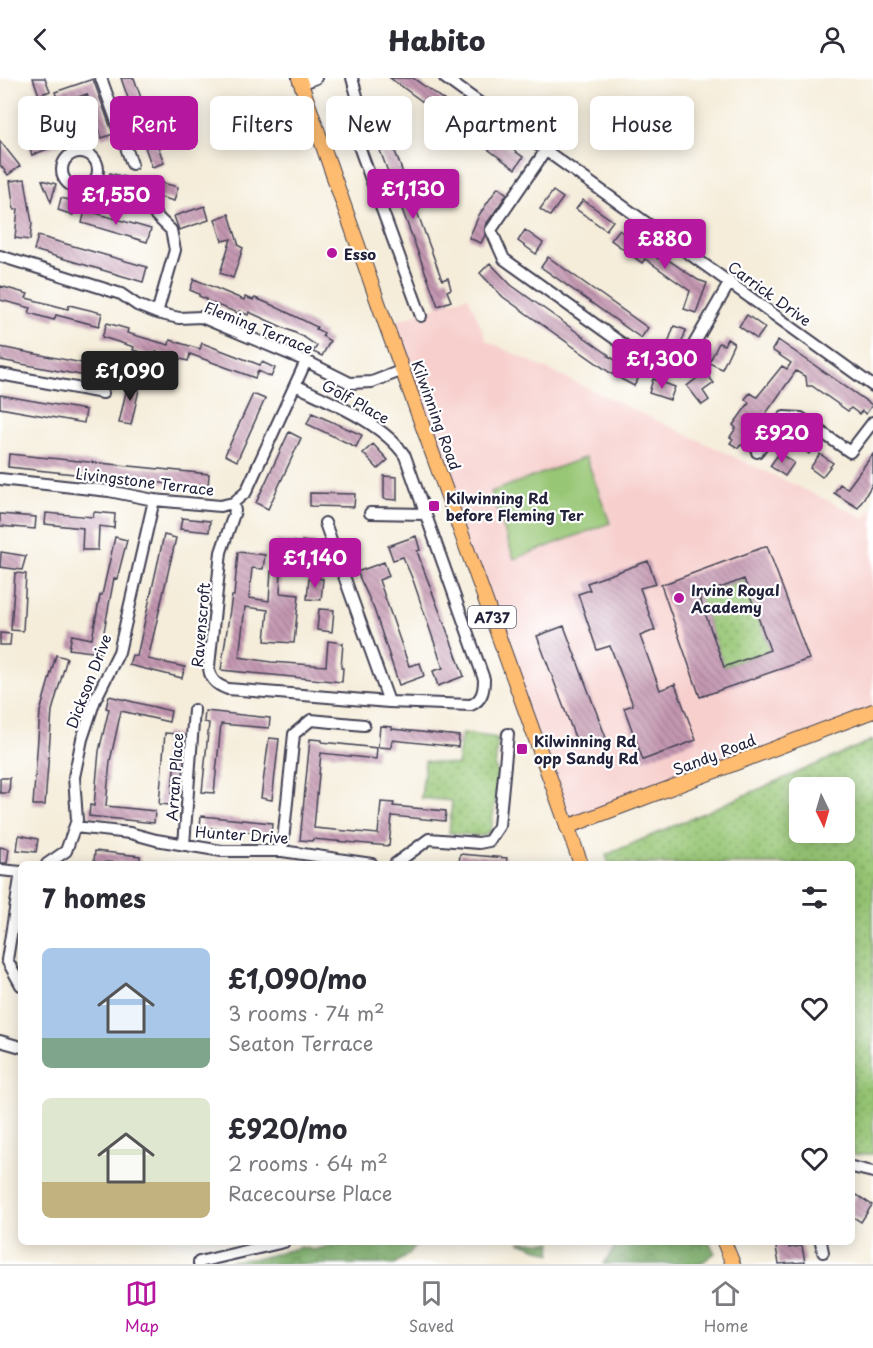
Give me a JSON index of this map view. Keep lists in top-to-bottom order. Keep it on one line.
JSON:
{"streets":{"main road":["Kilwinning Road","A737","Sandy Road"],"street":["Carrick Drive","Fleming Terrace","Golf Place","Livingstone Terrace","Ravenscroft","Dickson Drive","Arran Place","Hunter Drive"]},"crossings":[["Fleming Terrace","Kilwinning Road"],["Fleming Terrace","Livingstone Terrace"],["Golf Place","Livingstone Terrace"],["Golf Place","Ravenscroft"],["Kilwinning Road","Sandy Road"],["Livingstone Terrace","Ravenscroft"],["Livingstone Terrace","Dickson Drive"],["Dickson Drive","Hunter Drive"],["Arran Place","Hunter Drive"]],"places":{"other":["Esso","Irvine Royal Academy"],"transit":["Kilwinning Rd before Fleming Ter","Kilwinning Rd opp Sandy Rd"]},"north":"bottom","page":{"header":"Habito","chip":["Buy","Rent","Filters","New","Apartment","House"],"price":["£1,130","£1,550","£880","£1,300","£1,090","£920","£1,140"],"heading":"7 homes","list":[{"name":"£1,090/mo","note":"3 rooms · 74 m² · Seaton Terrace"},{"name":"£920/mo","note":"2 rooms · 64 m² · Racecourse Place"}],"tabs":["Map","Saved","Home"]}}
